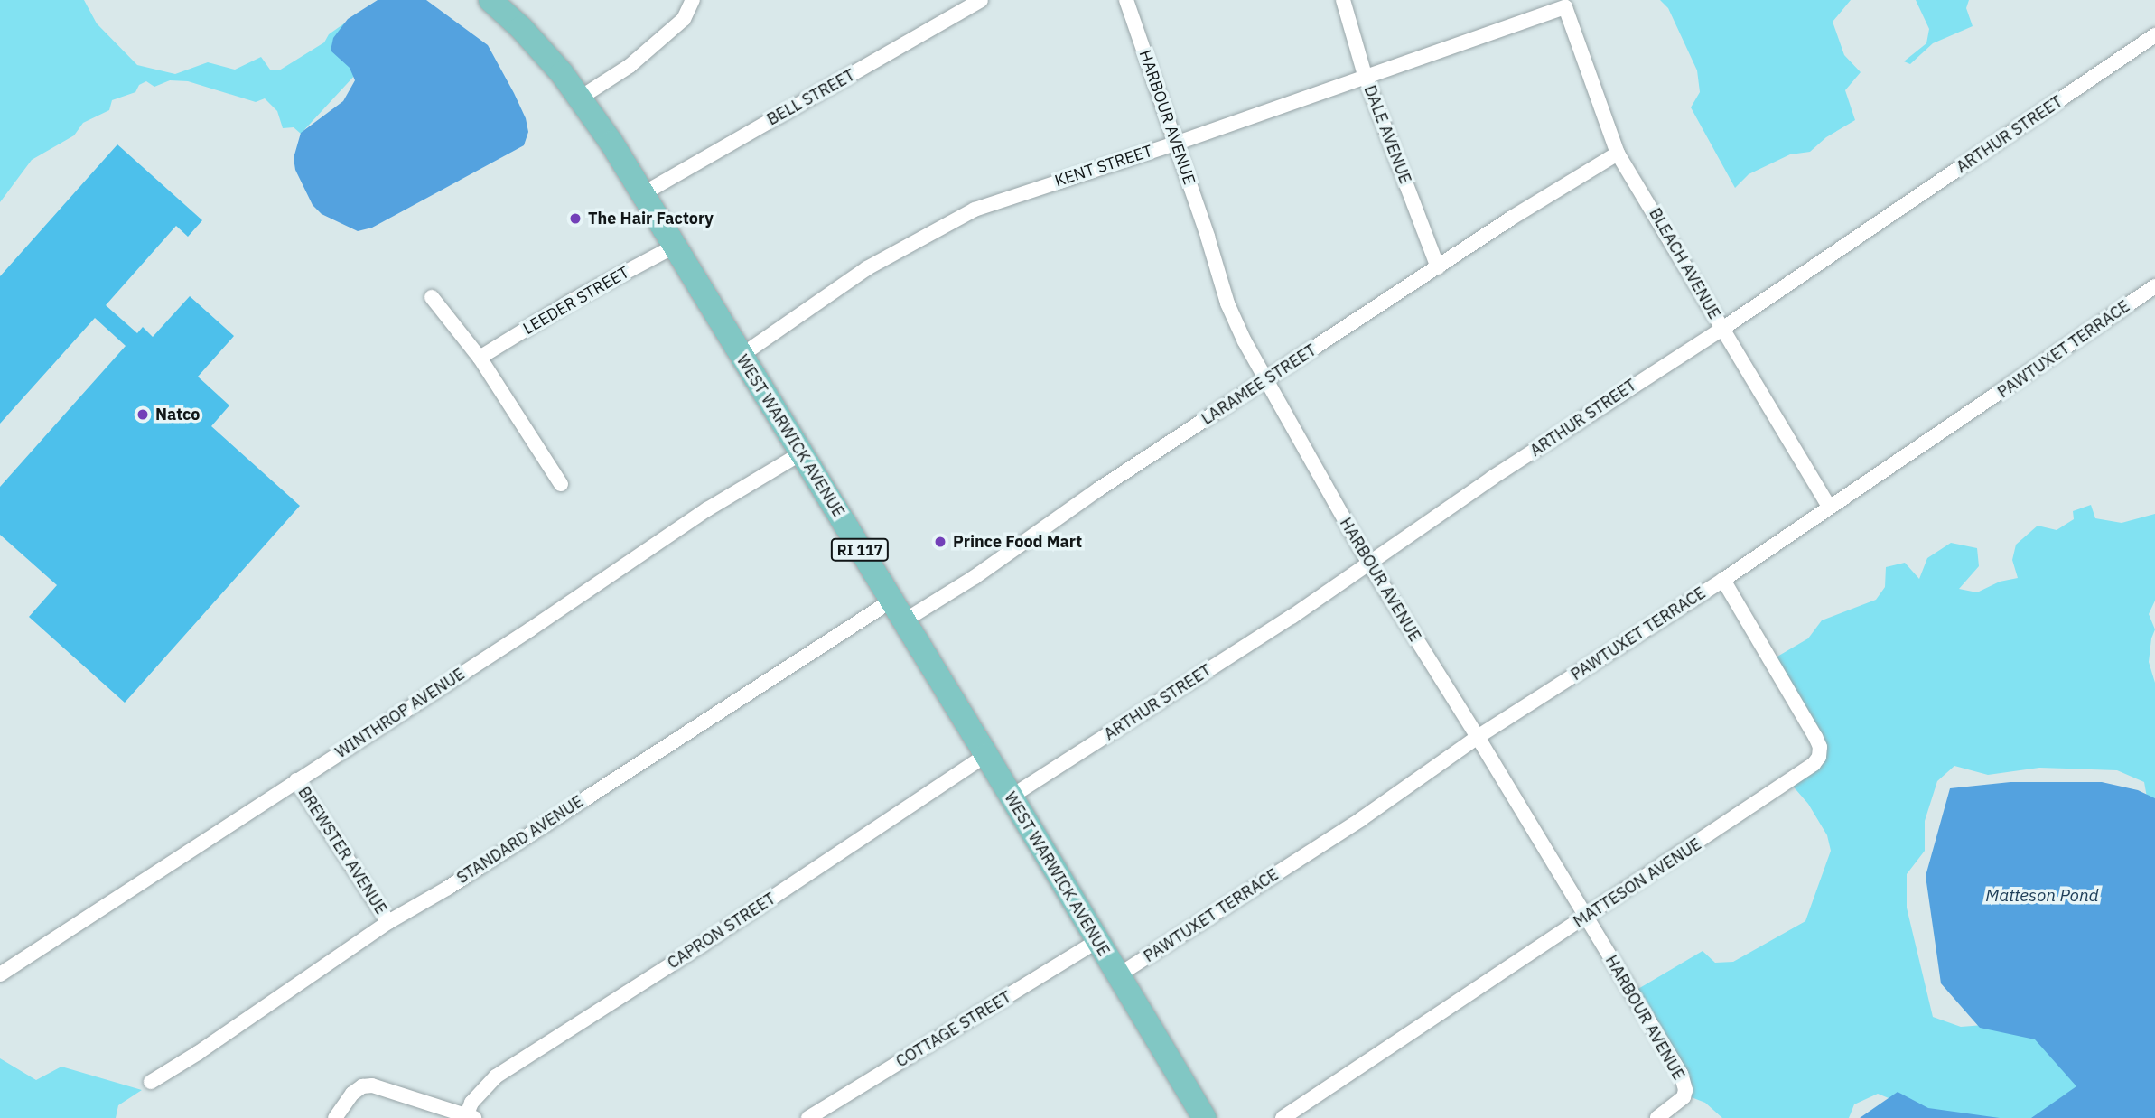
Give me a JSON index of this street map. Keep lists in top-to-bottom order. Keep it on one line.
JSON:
{"streets":{"main road":["WEST WARWICK AVENUE","RI 117"],"street":["BELL STREET","HARBOUR AVENUE","DALE AVENUE","ARTHUR STREET","KENT STREET","BLEACH AVENUE","LEEDER STREET","PAWTUXET TERRACE","LARAMEE STREET","WINTHROP AVENUE","STANDARD AVENUE","BREWSTER AVENUE","MATTESON AVENUE","CAPRON STREET","COTTAGE STREET"]},"crossings":[["BELL STREET","WEST WARWICK AVENUE"],["HARBOUR AVENUE","ARTHUR STREET"],["HARBOUR AVENUE","KENT STREET"],["HARBOUR AVENUE","PAWTUXET TERRACE"],["HARBOUR AVENUE","LARAMEE STREET"],["HARBOUR AVENUE","MATTESON AVENUE"],["DALE AVENUE","KENT STREET"],["DALE AVENUE","LARAMEE STREET"],["ARTHUR STREET","BLEACH AVENUE"],["ARTHUR STREET","WEST WARWICK AVENUE"],["KENT STREET","BLEACH AVENUE"],["KENT STREET","WEST WARWICK AVENUE"],["BLEACH AVENUE","PAWTUXET TERRACE"],["BLEACH AVENUE","LARAMEE STREET"],["LEEDER STREET","WEST WARWICK AVENUE"],["PAWTUXET TERRACE","WEST WARWICK AVENUE"],["PAWTUXET TERRACE","MATTESON AVENUE"],["LARAMEE STREET","WEST WARWICK AVENUE"],["LARAMEE STREET","STANDARD AVENUE"],["WEST WARWICK AVENUE","WINTHROP AVENUE"],["WEST WARWICK AVENUE","STANDARD AVENUE"],["WEST WARWICK AVENUE","CAPRON STREET"],["WEST WARWICK AVENUE","COTTAGE STREET"],["WINTHROP AVENUE","BREWSTER AVENUE"],["STANDARD AVENUE","BREWSTER AVENUE"]],"water":["Matteson Pond"],"places":["The Hair Factory","Natco","Prince Food Mart"]}
